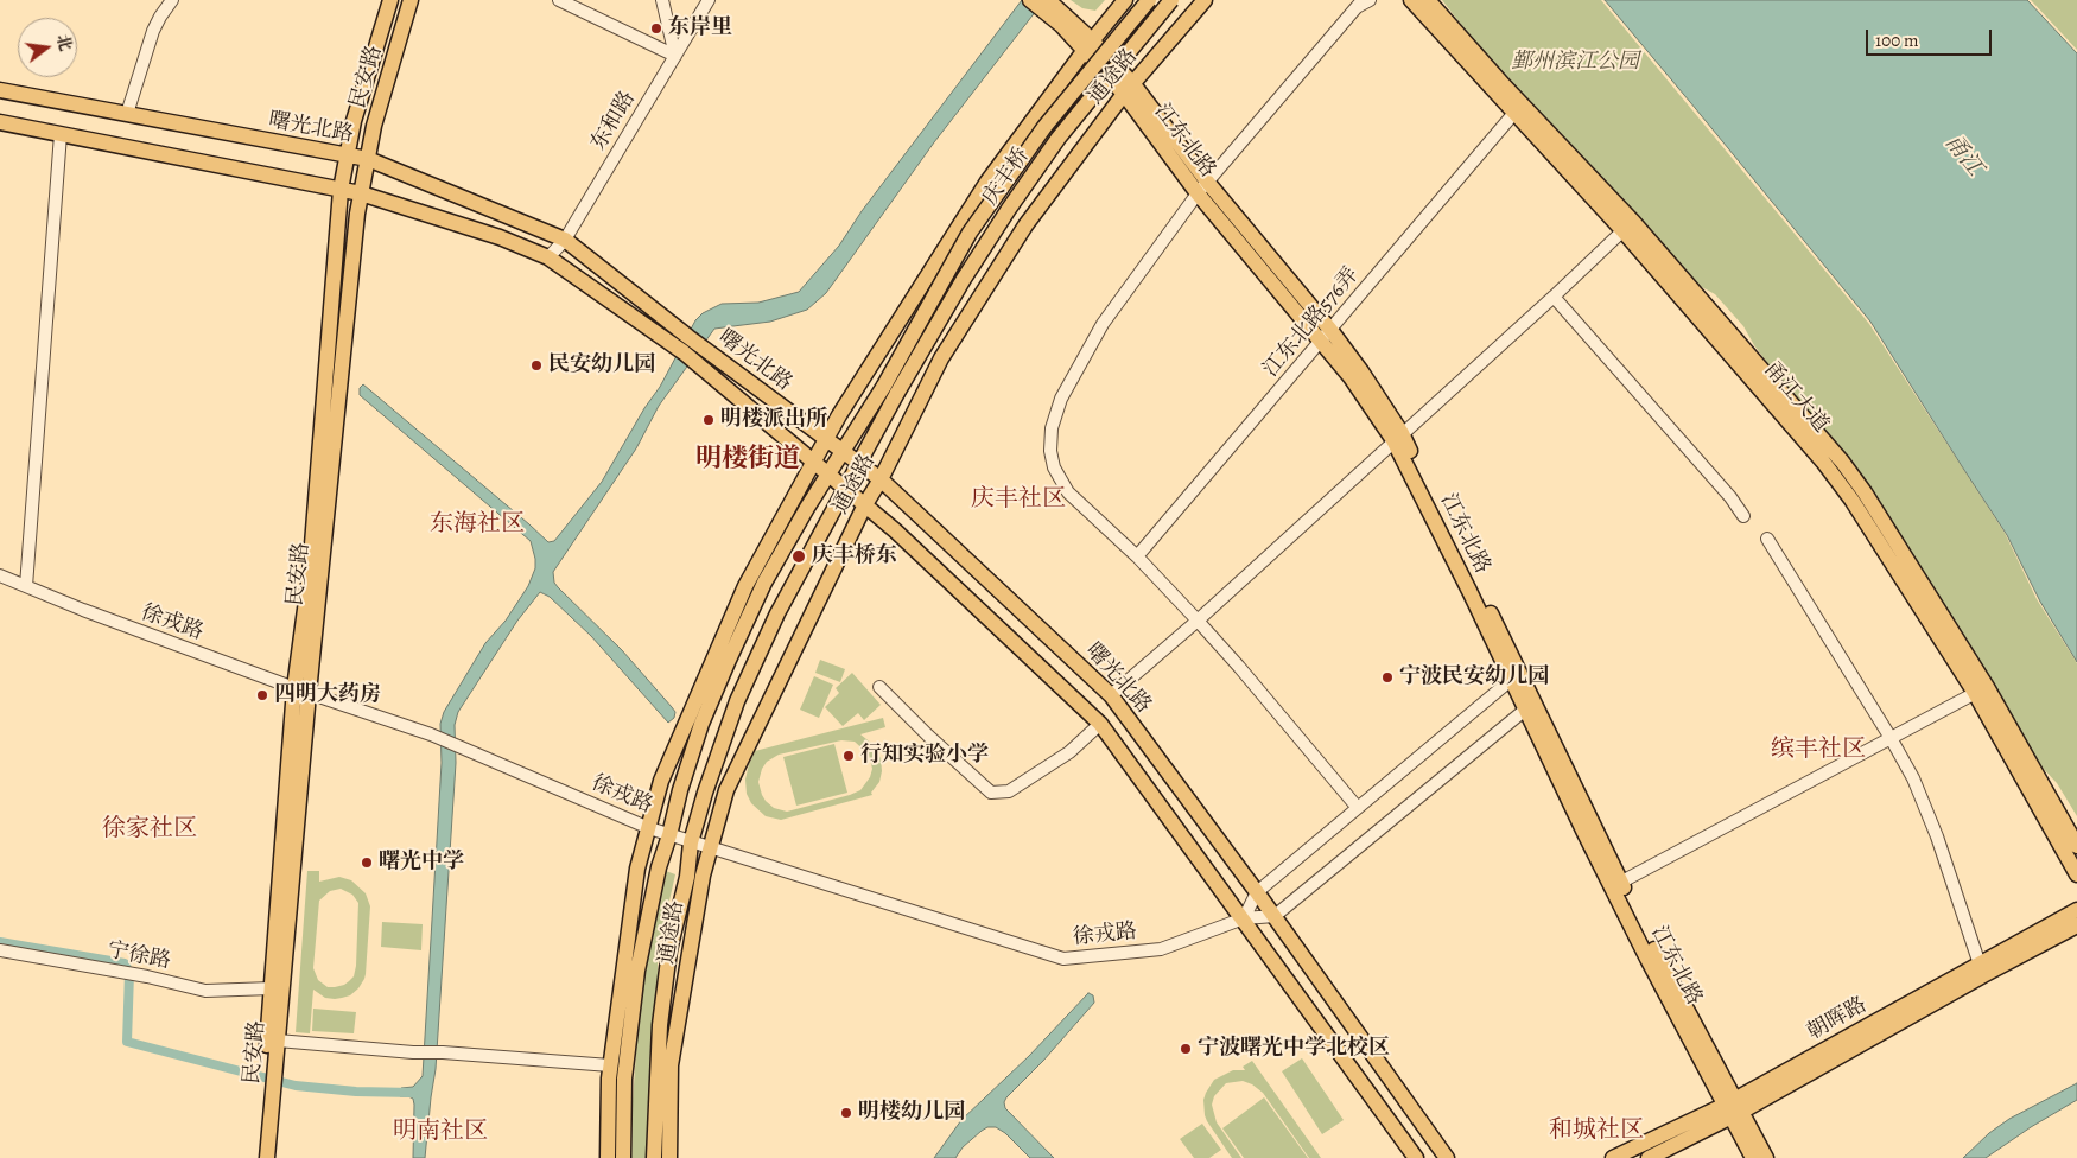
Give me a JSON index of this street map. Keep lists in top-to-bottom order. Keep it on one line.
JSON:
{"streets":{"main road":["民安路","通途路","曙光北路","江东北路","庆丰桥","甬江大道","朝晖路"],"street":["东和路","江东北路576弄","徐戎路","宁徐路"]},"crossings":[["民安路","曙光北路"],["民安路","徐戎路"],["民安路","宁徐路"],["通途路","曙光北路"],["通途路","江东北路"],["通途路","庆丰桥"],["通途路","徐戎路"],["东和路","曙光北路"],["曙光北路","徐戎路"],["江东北路","江东北路576弄"],["江东北路","朝晖路"],["江东北路576弄","甬江大道"]],"districts":["明楼街道","庆丰社区","东海社区","缤丰社区","徐家社区","和城社区","明南社区"],"water":["甬江"],"parks":["鄞州滨江公园"],"places":["东岸里","民安幼儿园","明楼派出所","庆丰桥东","宁波民安幼儿园","四明大药房","行知实验小学","曙光中学","宁波曙光中学北校区","明楼幼儿园"],"scale_bar":"100 m","north":"right"}
